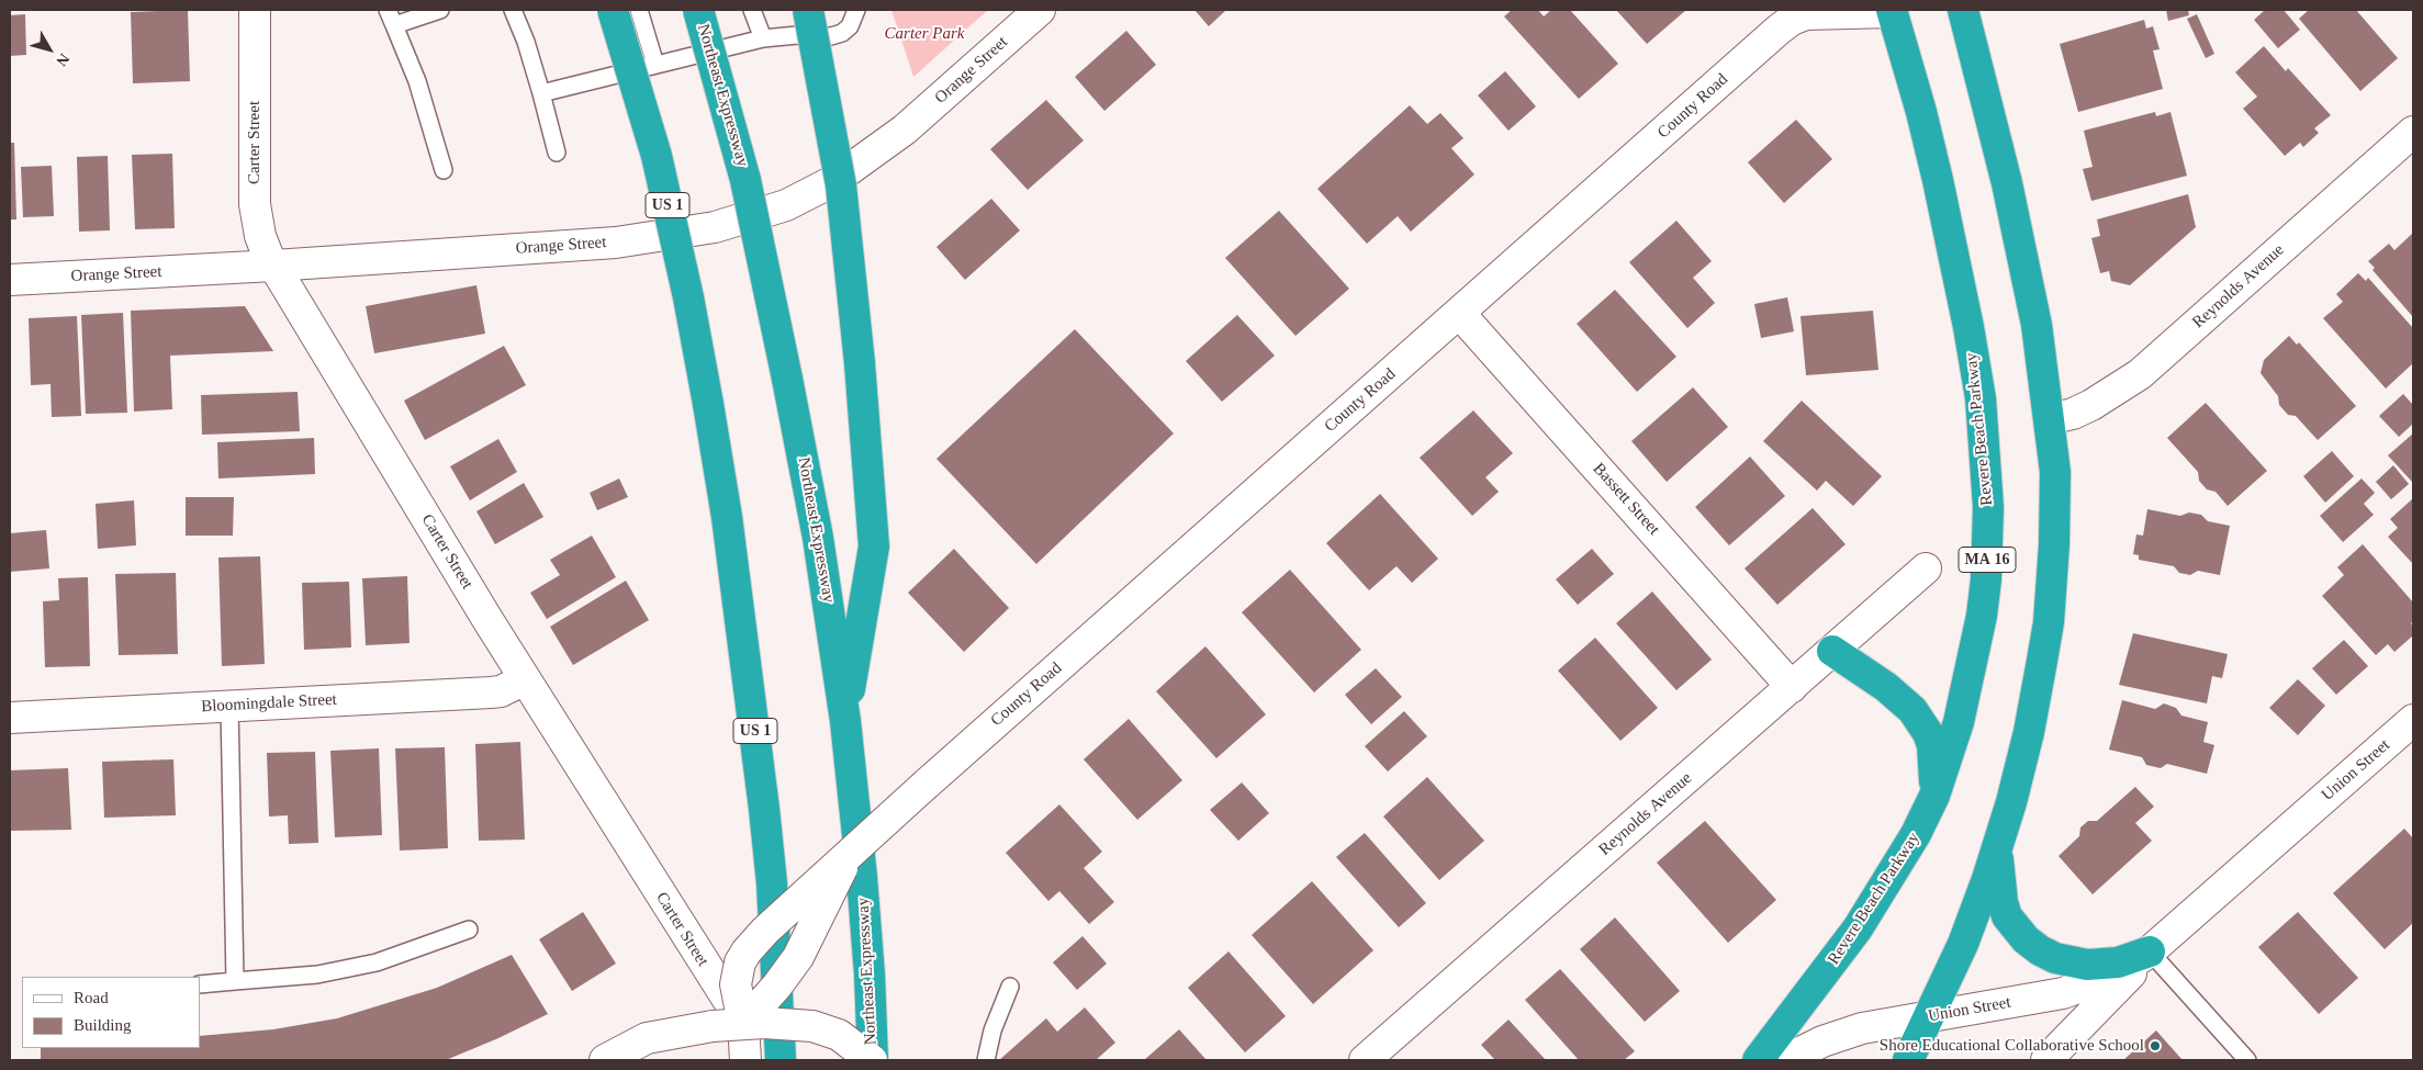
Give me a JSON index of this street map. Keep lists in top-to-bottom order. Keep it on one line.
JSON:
{"streets":{"highway":["Northeast Expressway","US 1","Revere Beach Parkway","MA 16"],"street":["Orange Street","County Road","Carter Street","Reynolds Avenue","Bassett Street","Bloomingdale Street","Union Street"]},"crossings":[["Orange Street","Carter Street"],["County Road","Carter Street"],["County Road","Revere Beach Parkway"],["County Road","Bassett Street"],["Carter Street","Bloomingdale Street"],["Reynolds Avenue","Bassett Street"]],"parks":["Carter Park"],"places":["Shore Educational Collaborative School"],"legend":["Road","Building"],"north":"bottom right"}
